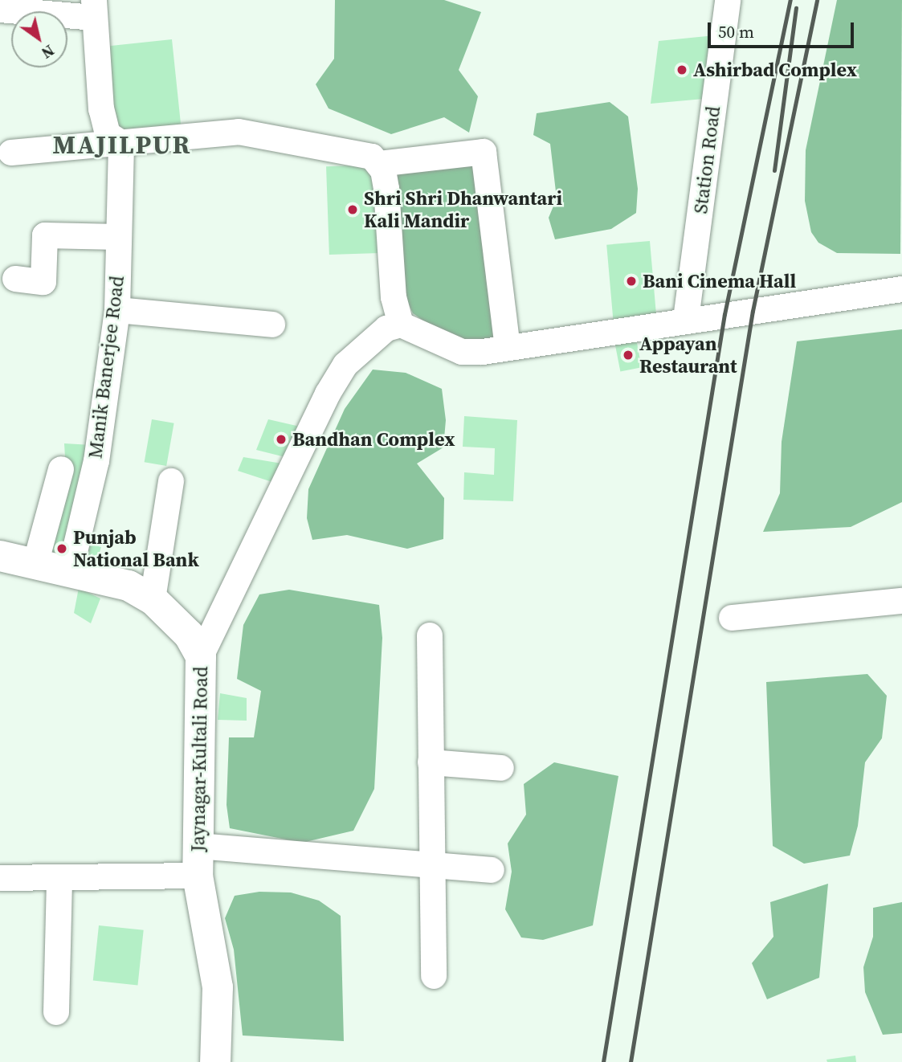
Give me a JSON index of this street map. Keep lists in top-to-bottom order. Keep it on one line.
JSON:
{"streets":{"main road":["Jaynagar-Kultali Road"],"street":["Station Road","Manik Banerjee Road"]},"crossings":[["Manik Banerjee Road","Jaynagar-Kultali Road"]],"districts":["MAJILPUR"],"places":["Ashirbad Complex","Shri Shri Dhanwantari Kali Mandir","Bani Cinema Hall","Appayan Restaurant","Bandhan Complex","Punjab National Bank"],"scale_bar":"50 m","north":"bottom right"}
